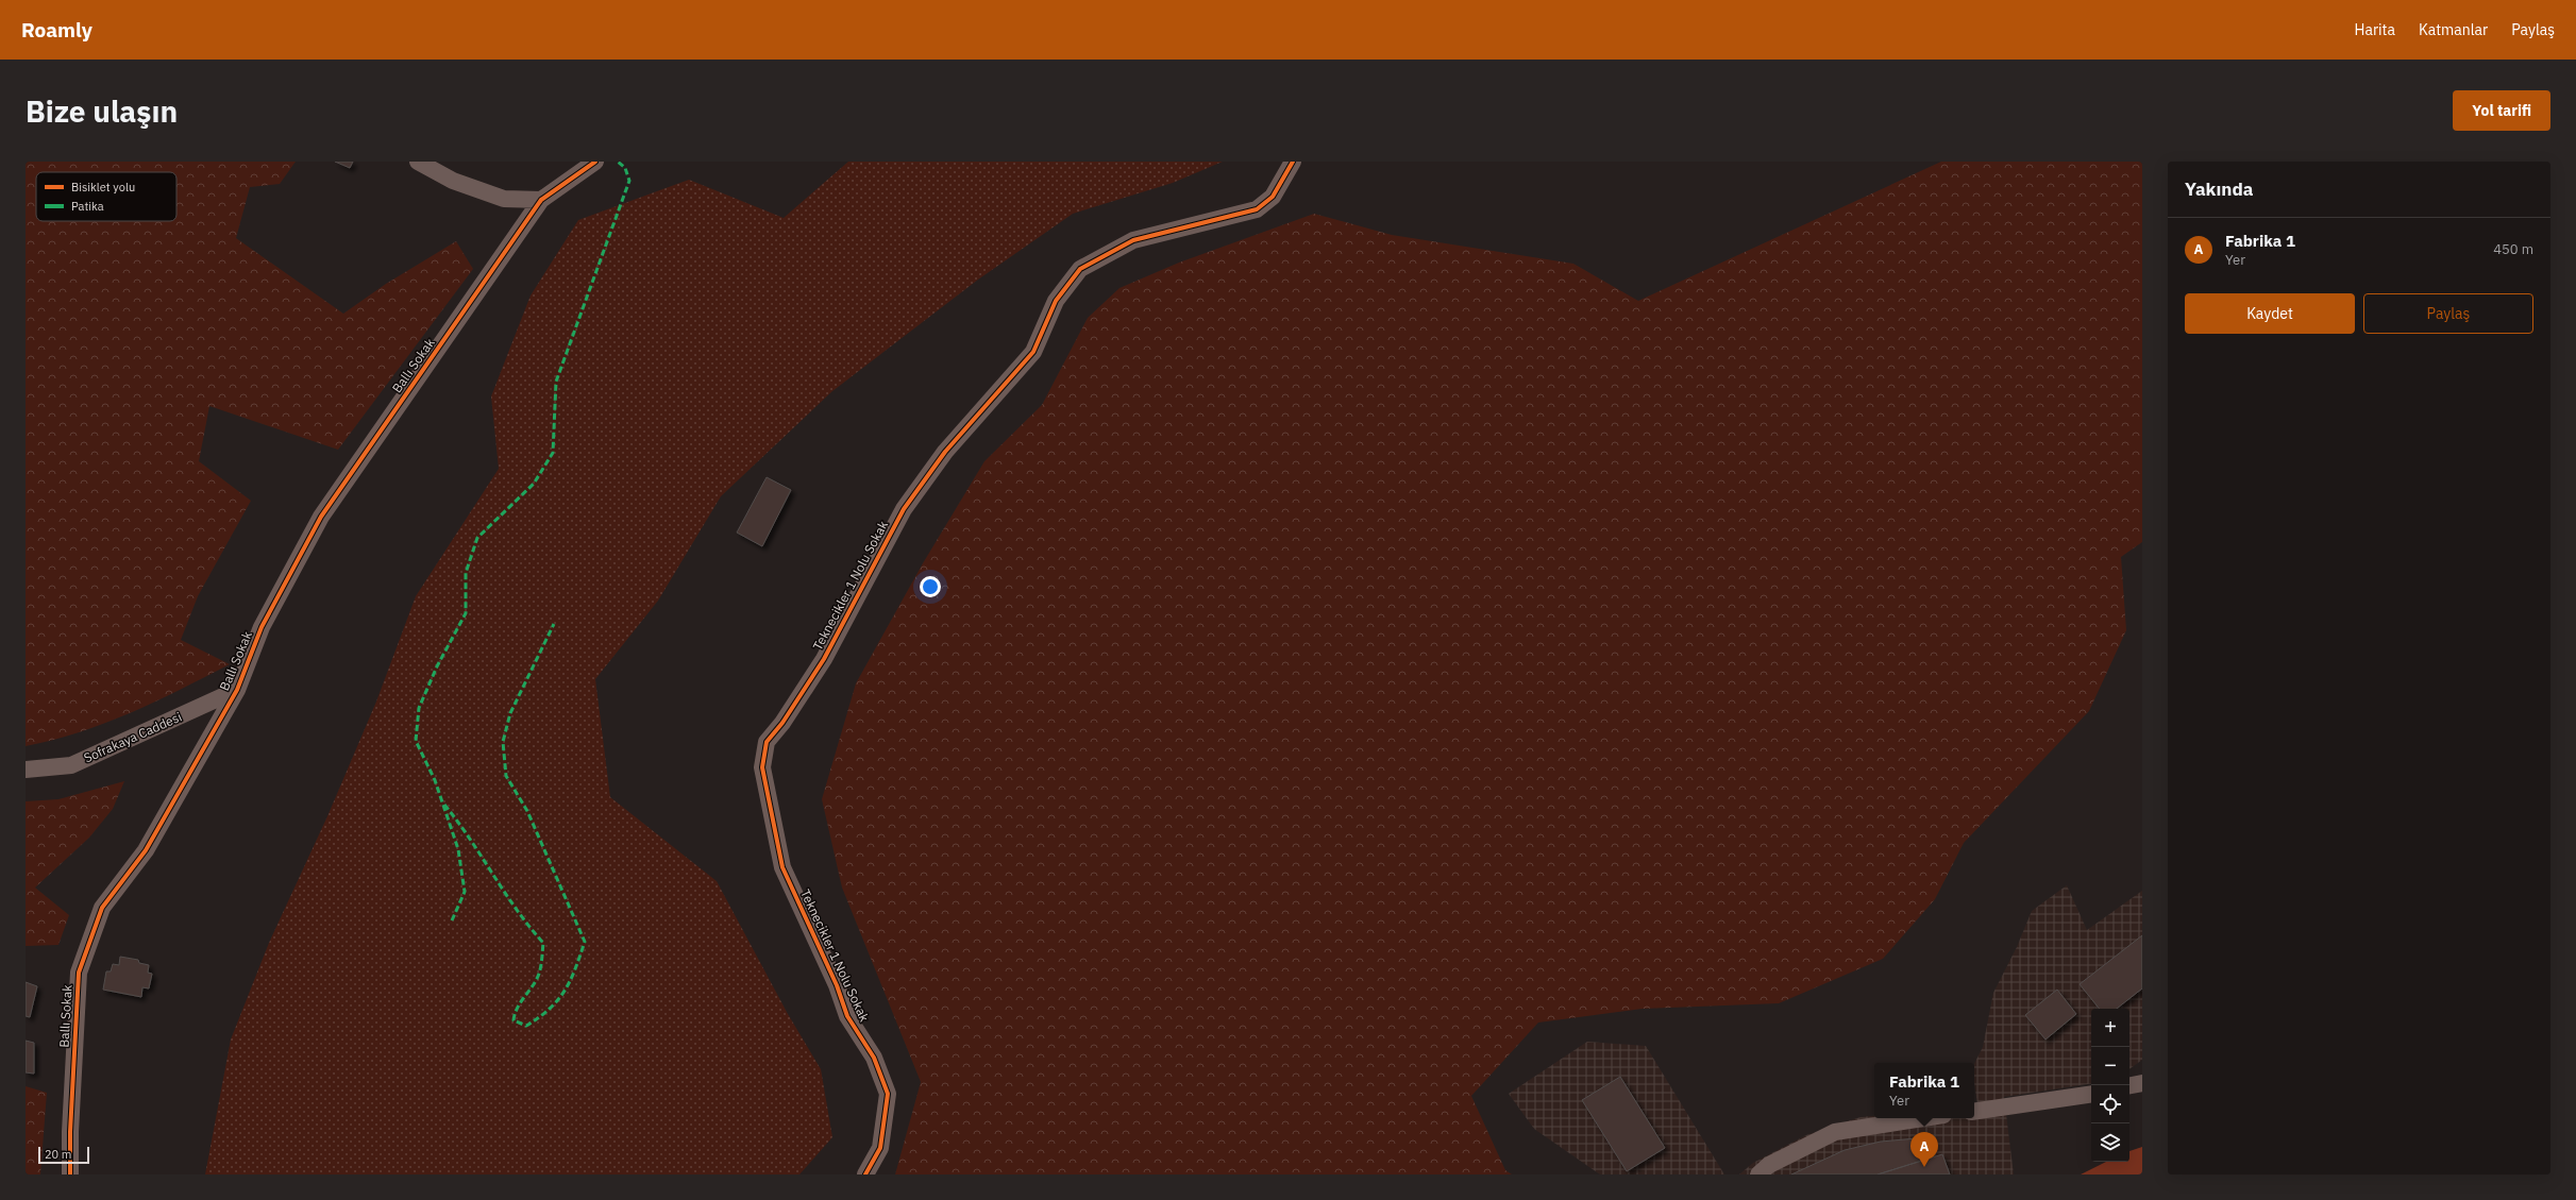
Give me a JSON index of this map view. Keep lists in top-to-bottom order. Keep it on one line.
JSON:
{"streets":{"street":["Ballı Sokak","Teknecikler 1 Nolu Sokak","Sofrakaya Caddesi"]},"crossings":[["Ballı Sokak","Sofrakaya Caddesi"]],"legend":["Bisiklet yolu","Patika"],"scale_bar":"20 m","page":{"header":"Roamly","nav":["Harita","Katmanlar","Paylaş"],"buttons":["Yol tarifi",["Kaydet","Paylaş"]],"title":"Bize ulaşın","heading":"Yakında","list":[{"mark":"A","name":"Fabrika 1","note":"Yer","value":"450 m"}],"map_buttons":["+","−"],"popup":["Fabrika 1","Yer"],"pins":"A","scale":"20 m"}}
